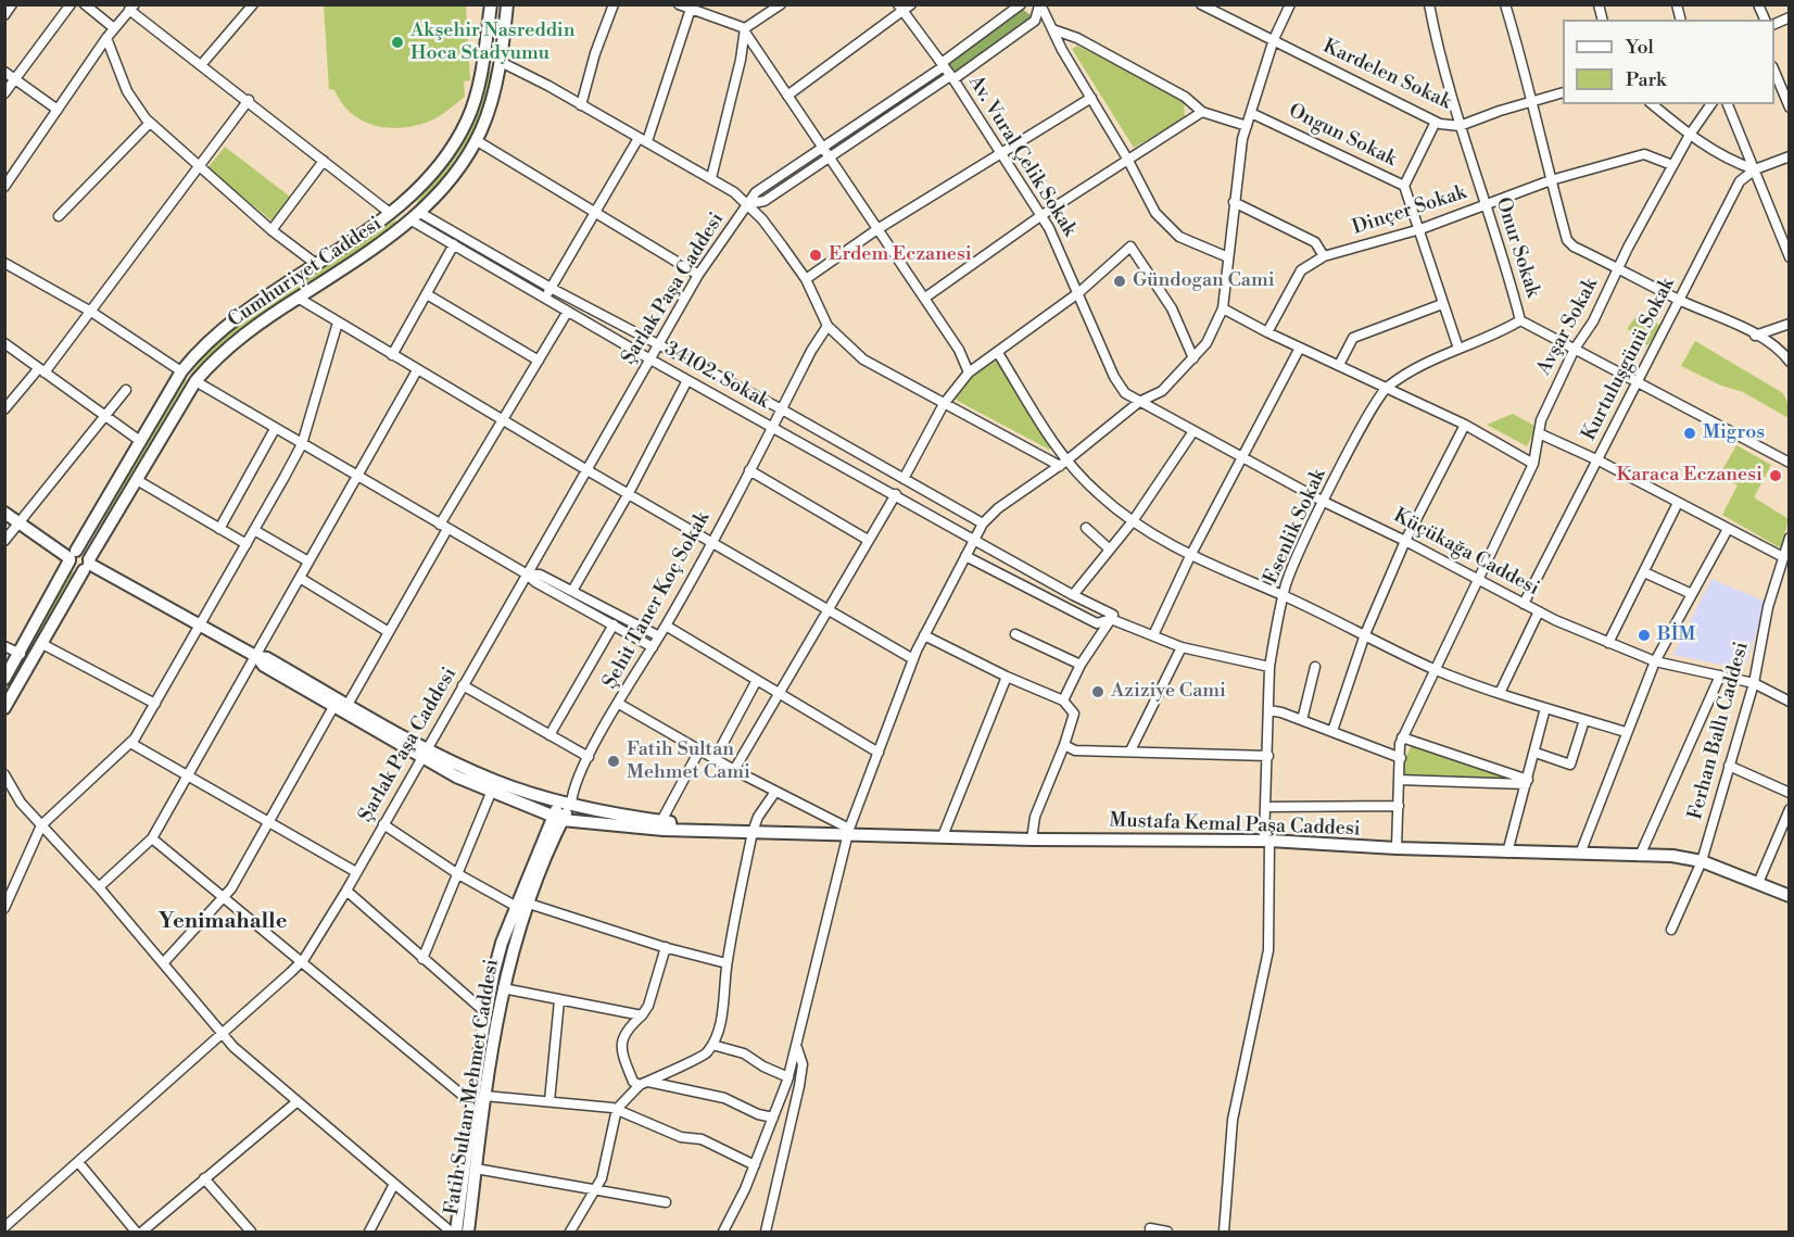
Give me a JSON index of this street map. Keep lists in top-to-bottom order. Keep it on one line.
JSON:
{"streets":{"main road":["Cumhuriyet Caddesi","Mustafa Kemal Paşa Caddesi","Fatih Sultan Mehmet Caddesi"],"street":["Kardelen Sokak","Ongun Sokak","Av. Vural Çelik Sokak","Dinçer Sokak","Onur Sokak","Şarlak Paşa Caddesi","Avşar Sokak","Kurtuluşgünü Sokak","34102. Sokak","Esenlik Sokak","Küçükağa Caddesi","Şehit Taner Koç Sokak","Ferhan Ballı Caddesi"]},"crossings":[["Kardelen Sokak","Onur Sokak"],["Ongun Sokak","Dinçer Sokak"],["Ongun Sokak","Esenlik Sokak"],["Av. Vural Çelik Sokak","Şarlak Paşa Caddesi"],["Av. Vural Çelik Sokak","Küçükağa Caddesi"],["Dinçer Sokak","Onur Sokak"],["Dinçer Sokak","Avşar Sokak"],["Onur Sokak","Avşar Sokak"],["Onur Sokak","Kurtuluşgünü Sokak"],["Onur Sokak","Esenlik Sokak"],["Cumhuriyet Caddesi","34102. Sokak"],["Cumhuriyet Caddesi","Mustafa Kemal Paşa Caddesi"],["Şarlak Paşa Caddesi","34102. Sokak"],["Şarlak Paşa Caddesi","Mustafa Kemal Paşa Caddesi"],["Avşar Sokak","Küçükağa Caddesi"],["Kurtuluşgünü Sokak","Küçükağa Caddesi"],["34102. Sokak","Şehit Taner Koç Sokak"],["Esenlik Sokak","Küçükağa Caddesi"],["Esenlik Sokak","Mustafa Kemal Paşa Caddesi"],["Küçükağa Caddesi","Ferhan Ballı Caddesi"],["Şehit Taner Koç Sokak","Mustafa Kemal Paşa Caddesi"],["Şehit Taner Koç Sokak","Fatih Sultan Mehmet Caddesi"],["Ferhan Ballı Caddesi","Mustafa Kemal Paşa Caddesi"],["Mustafa Kemal Paşa Caddesi","Fatih Sultan Mehmet Caddesi"]],"districts":["Yenimahalle"],"places":["Akşehir Nasreddin Hoca Stadyumu","Erdem Eczanesi","Gündogan Cami","Migros","Karaca Eczanesi","BİM","Aziziye Cami","Fatih Sultan Mehmet Cami"],"legend":["Yol","Park"]}
